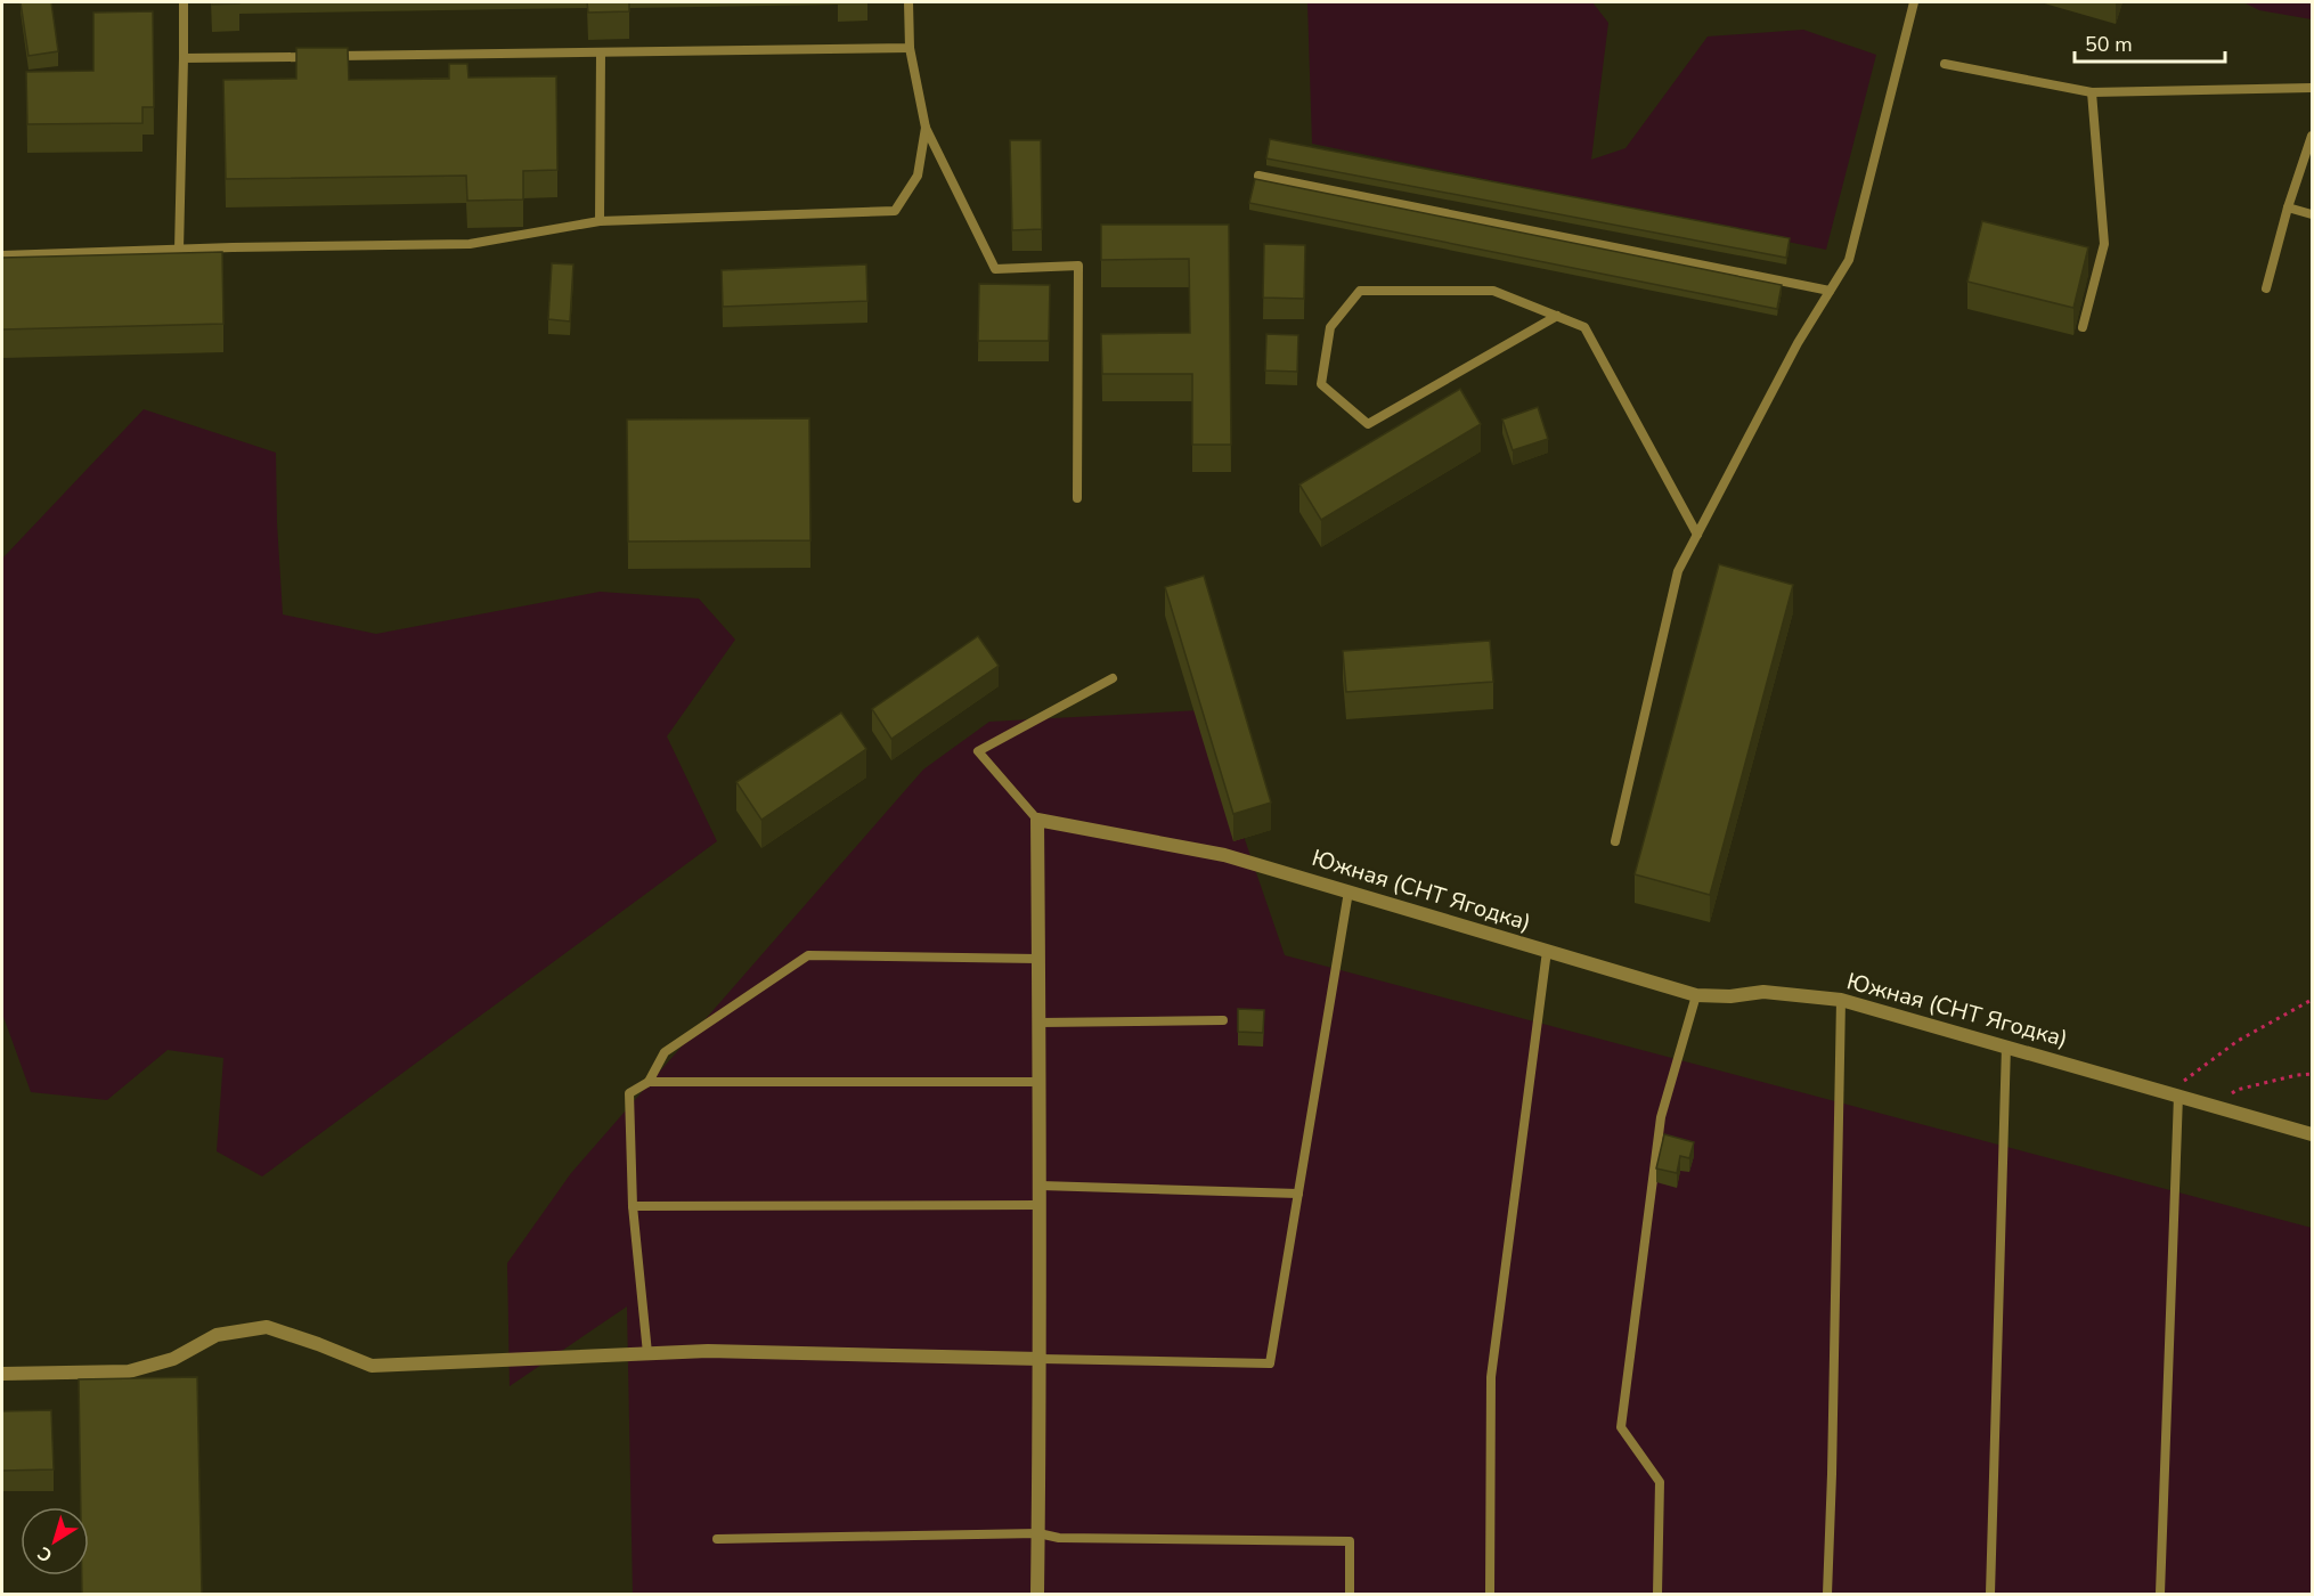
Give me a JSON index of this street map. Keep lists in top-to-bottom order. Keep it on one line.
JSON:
{"streets":{"street":["Южная (СНТ Ягодка)"]},"scale_bar":"50 m","north":"bottom left"}
